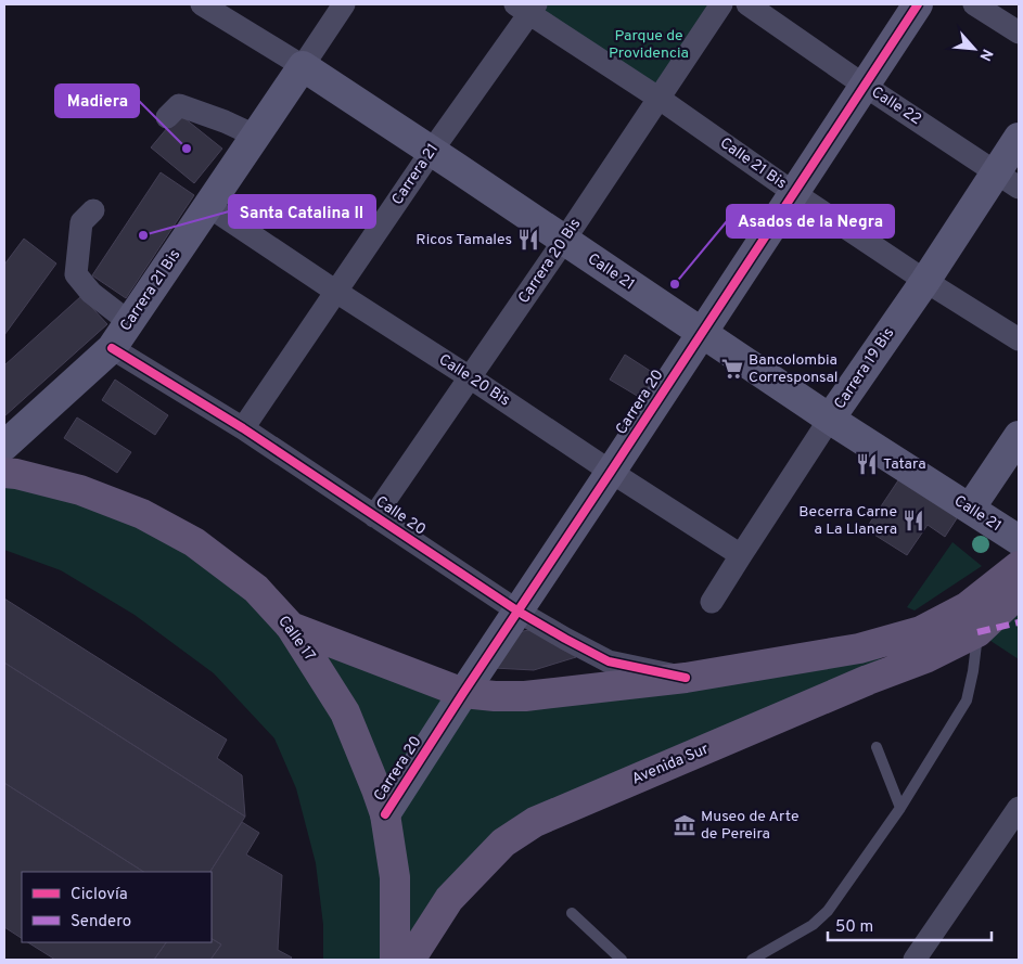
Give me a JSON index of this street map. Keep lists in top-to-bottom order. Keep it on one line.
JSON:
{"streets":{"main road":["Calle 17","Avenida Sur"],"street":["Calle 22","Calle 21 Bis","Carrera 21","Carrera 20 Bis","Calle 21","Carrera 21 Bis","Carrera 19 Bis","Calle 20 Bis","Carrera 20","Calle 20"]},"crossings":[["Calle 22","Carrera 19 Bis"],["Calle 22","Carrera 20"],["Calle 21 Bis","Carrera 21"],["Calle 21 Bis","Carrera 20 Bis"],["Calle 21 Bis","Carrera 19 Bis"],["Calle 21 Bis","Carrera 20"],["Carrera 21","Calle 21"],["Carrera 21","Calle 20 Bis"],["Carrera 21","Calle 20"],["Carrera 20 Bis","Calle 21"],["Carrera 20 Bis","Calle 20 Bis"],["Carrera 20 Bis","Calle 20"],["Calle 21","Carrera 21 Bis"],["Calle 21","Carrera 19 Bis"],["Calle 21","Carrera 20"],["Carrera 21 Bis","Calle 20 Bis"],["Carrera 21 Bis","Calle 20"],["Carrera 19 Bis","Calle 20 Bis"],["Calle 20 Bis","Carrera 20"],["Carrera 20","Calle 20"],["Carrera 20","Calle 17"]],"parks":["Parque de Providencia"],"places":{"other":["Madiera","Santa Catalina II","Asados de la Negra"],"restaurant":["Ricos Tamales","Tatara","Becerra Carne a La Llanera"],"supermarket":["Bancolombia Corresponsal"],"museum":["Museo de Arte de Pereira"]},"legend":["Ciclovía","Sendero"],"scale_bar":"50 m","north":"bottom right"}
